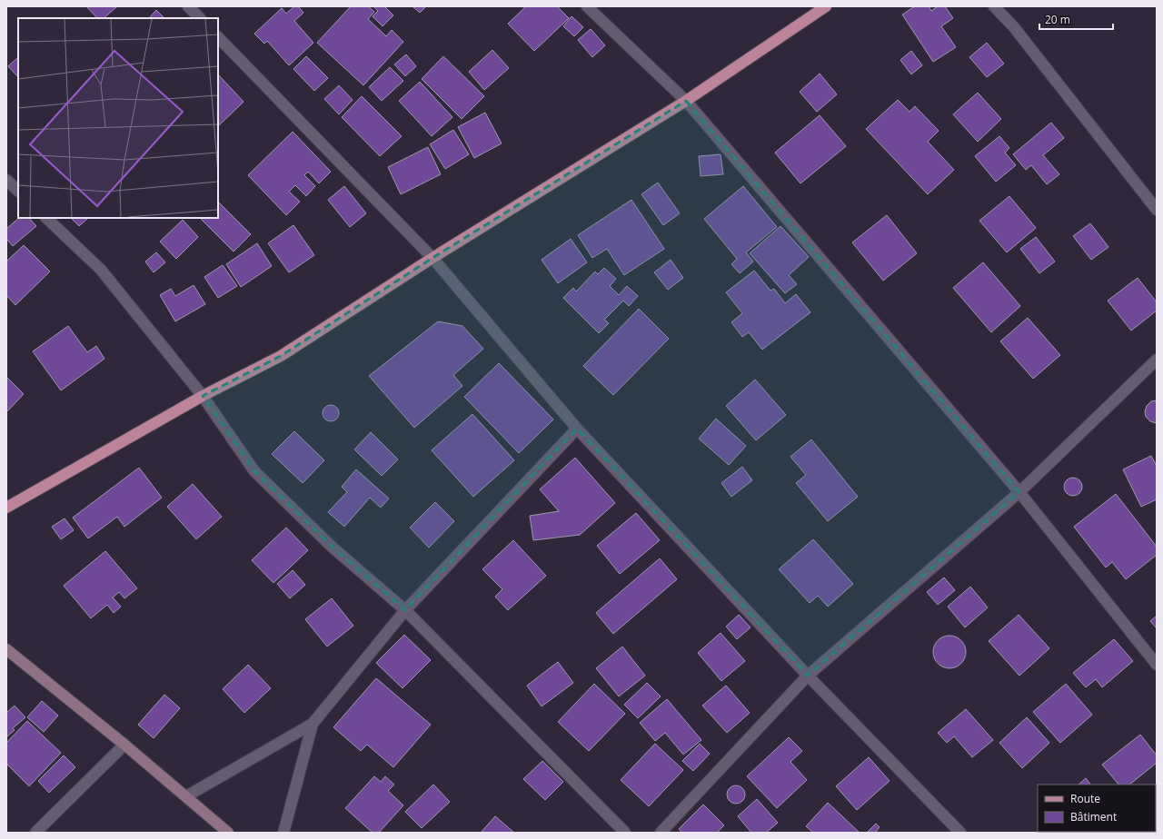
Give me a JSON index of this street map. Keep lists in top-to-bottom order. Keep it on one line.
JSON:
{"legend":["Route","Bâtiment"],"scale_bar":"20 m"}
